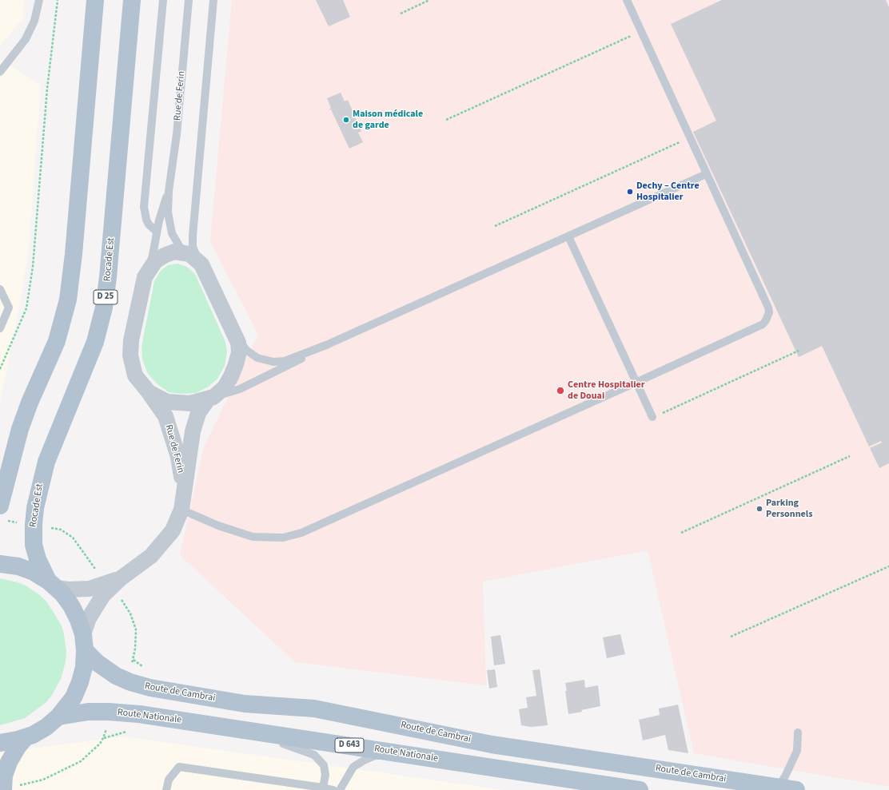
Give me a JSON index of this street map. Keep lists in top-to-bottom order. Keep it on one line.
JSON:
{"streets":{"main road":["Rocade Est","D 25","Route de Cambrai","Route Nationale","D 643"],"street":["Rue de Ferin"]},"crossings":[["Rue de Ferin","Rocade Est"],["Rue de Ferin","Route de Cambrai"]],"places":["Maison médicale de garde","Dechy – Centre Hospitalier","Centre Hospitalier de Douai","Parking Personnels"]}
